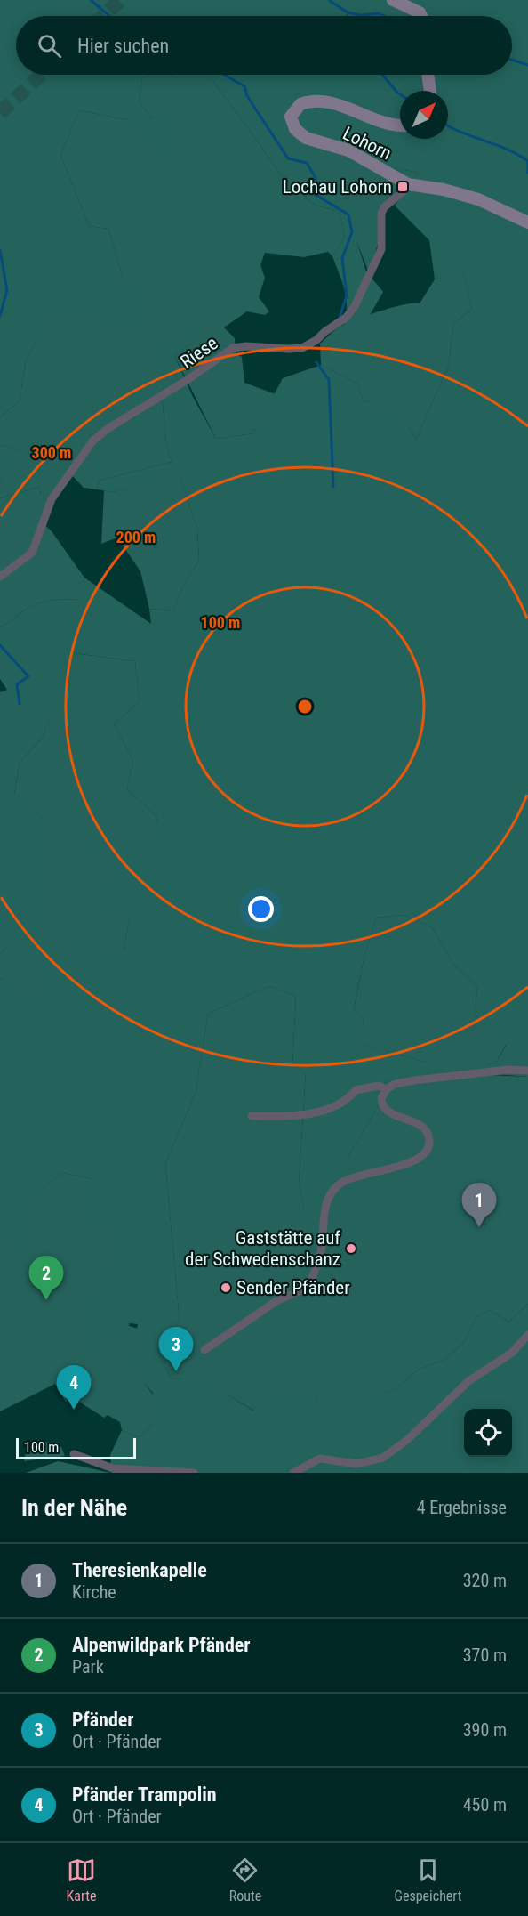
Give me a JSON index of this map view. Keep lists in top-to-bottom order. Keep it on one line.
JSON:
{"streets":{"street":["Lohorn","Riese"]},"crossings":[["Lohorn","Riese"]],"places":{"transit":["Lochau Lohorn"],"other":["Gaststätte auf der Schwedenschanz","Sender Pfänder"]},"scale_bar":"100 m","north":"top right","page":{"search":"Hier suchen","pins":["1","2","3","4"],"scale":"100 m","heading":["In der Nähe","4 Ergebnisse"],"list":[{"mark":"1","name":"Theresienkapelle","note":"Kirche","value":"320 m"},{"mark":"2","name":"Alpenwildpark Pfänder","note":"Park","value":"370 m"},{"mark":"3","name":"Pfänder","note":"Ort · Pfänder","value":"390 m"},{"mark":"4","name":"Pfänder Trampolin","note":"Ort · Pfänder","value":"450 m"}],"nav":["Karte","Route","Gespeichert"]},"rings":["300 m","200 m","100 m"]}
